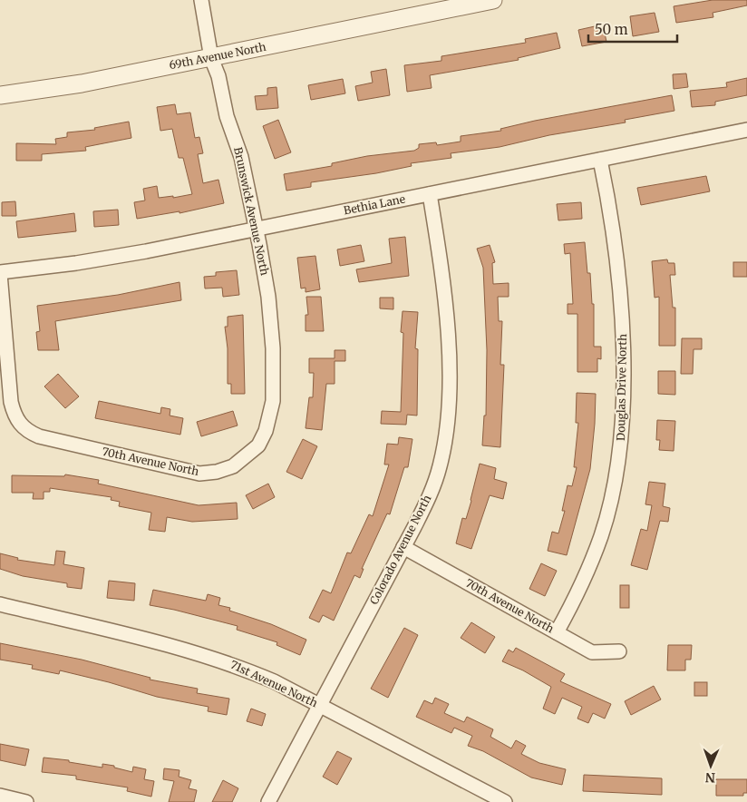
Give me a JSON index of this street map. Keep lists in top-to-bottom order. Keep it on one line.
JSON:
{"streets":{"street":["69th Avenue North","Bethia Lane","Brunswick Avenue North","Douglas Drive North","70th Avenue North","Colorado Avenue North","71st Avenue North"]},"crossings":[["69th Avenue North","Brunswick Avenue North"],["Bethia Lane","Brunswick Avenue North"],["Bethia Lane","Douglas Drive North"],["Bethia Lane","70th Avenue North"],["Bethia Lane","Colorado Avenue North"],["Brunswick Avenue North","70th Avenue North"],["Douglas Drive North","70th Avenue North"],["70th Avenue North","Colorado Avenue North"],["Colorado Avenue North","71st Avenue North"]],"scale_bar":"50 m","north":"bottom"}
